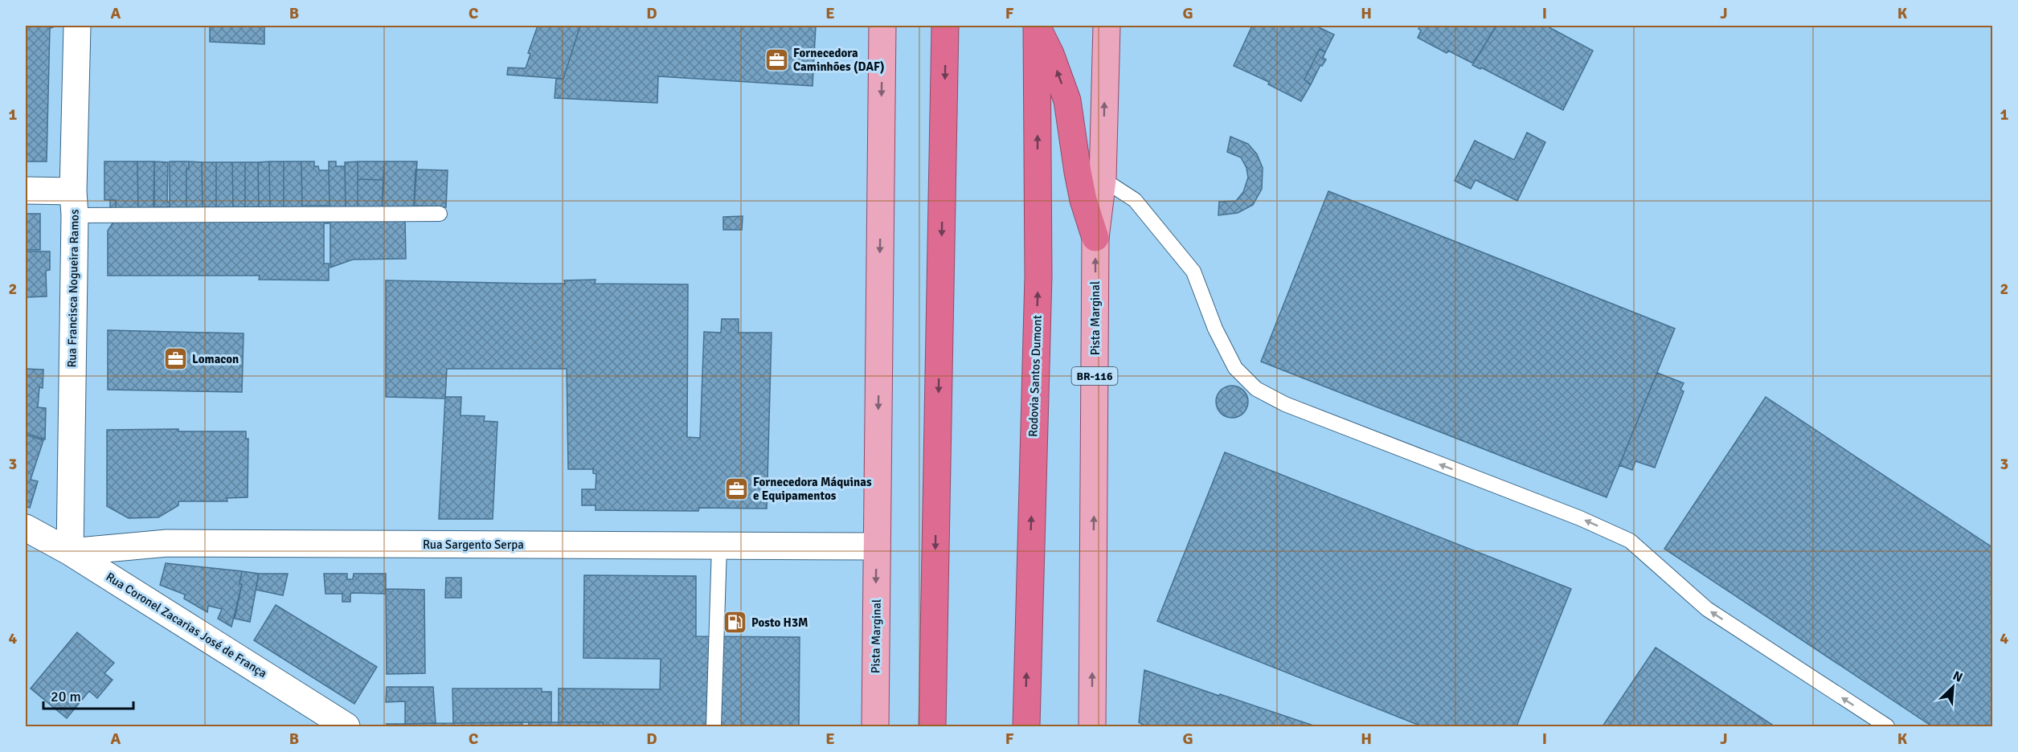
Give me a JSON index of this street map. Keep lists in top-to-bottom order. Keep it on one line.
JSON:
{"streets":{"highway":["Rodovia Santos Dumont"],"main road":["Pista Marginal","BR-116"],"street":["Rua Francisca Nogueira Ramos","Rua Sargento Serpa","Rua Coronel Zacarias José de França"]},"crossings":[["Rua Francisca Nogueira Ramos","Rua Sargento Serpa"],["Rua Francisca Nogueira Ramos","Rua Coronel Zacarias José de França"],["Pista Marginal","Rua Sargento Serpa"],["Rua Sargento Serpa","Rua Coronel Zacarias José de França"]],"places":{"office":["Fornecedora Caminhões (DAF)","Lomacon","Fornecedora Máquinas e Equipamentos"],"fuel station":["Posto H3M"]},"scale_bar":"20 m","north":"top right","grid":{"columns":["A","B","C","D","E","F","G","H","I","J","K"],"rows":["1","2","3","4"]}}
